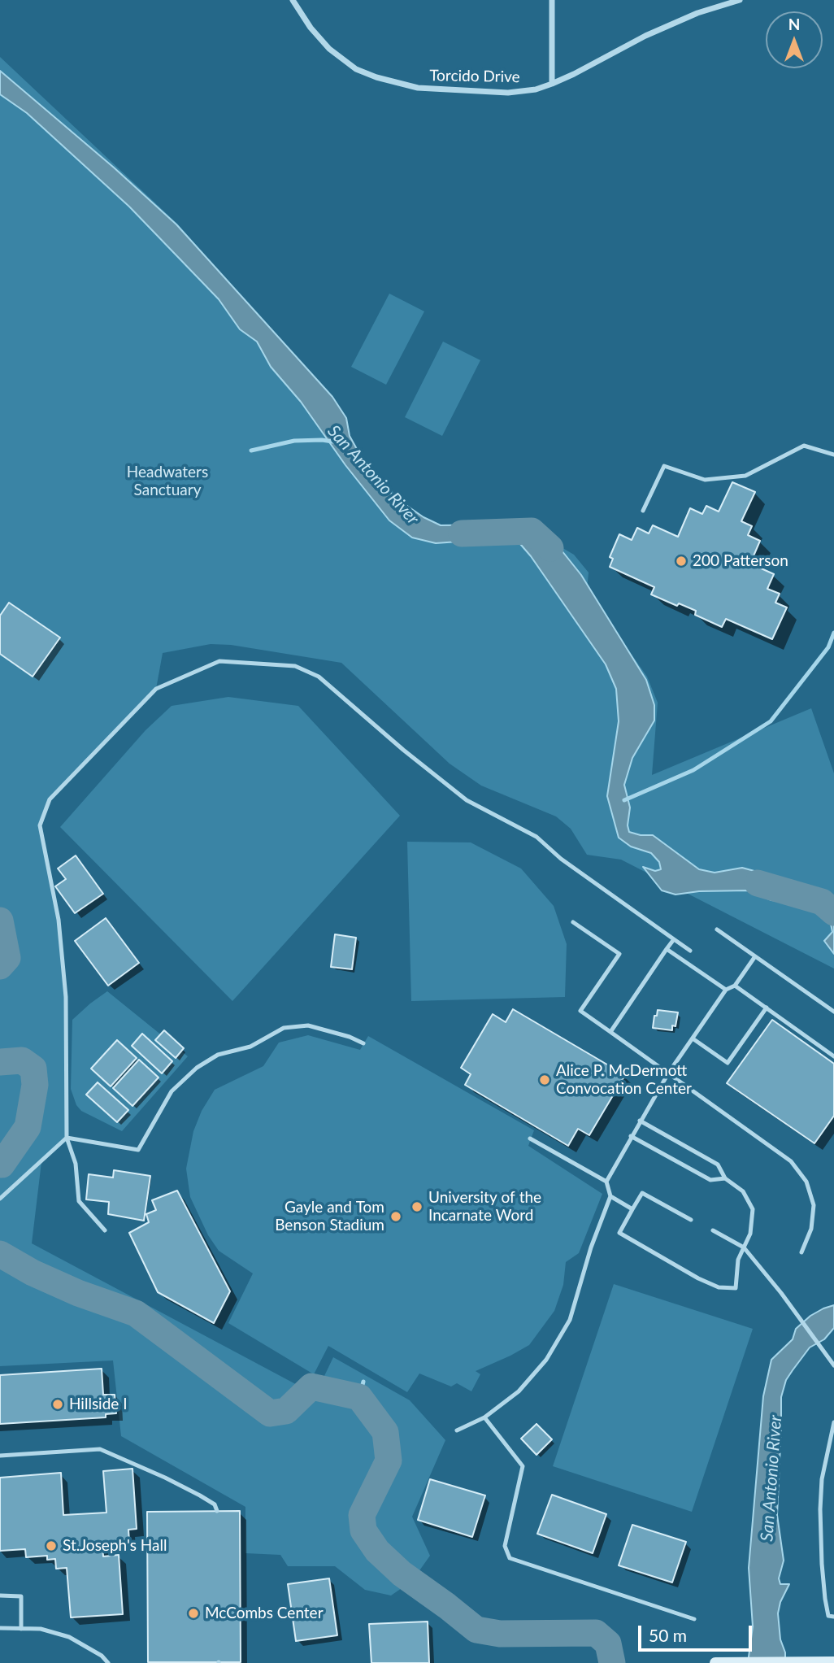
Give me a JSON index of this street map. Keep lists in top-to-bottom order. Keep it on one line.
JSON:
{"streets":{"street":["Torcido Drive"]},"water":["San Antonio River"],"parks":["Headwaters Sanctuary"],"places":["200 Patterson","Alice P. McDermott Convocation Center","University of the Incarnate Word","Gayle and Tom Benson Stadium","Hillside I","St.Joseph's Hall","McCombs Center"],"scale_bar":"50 m","north":"top"}
